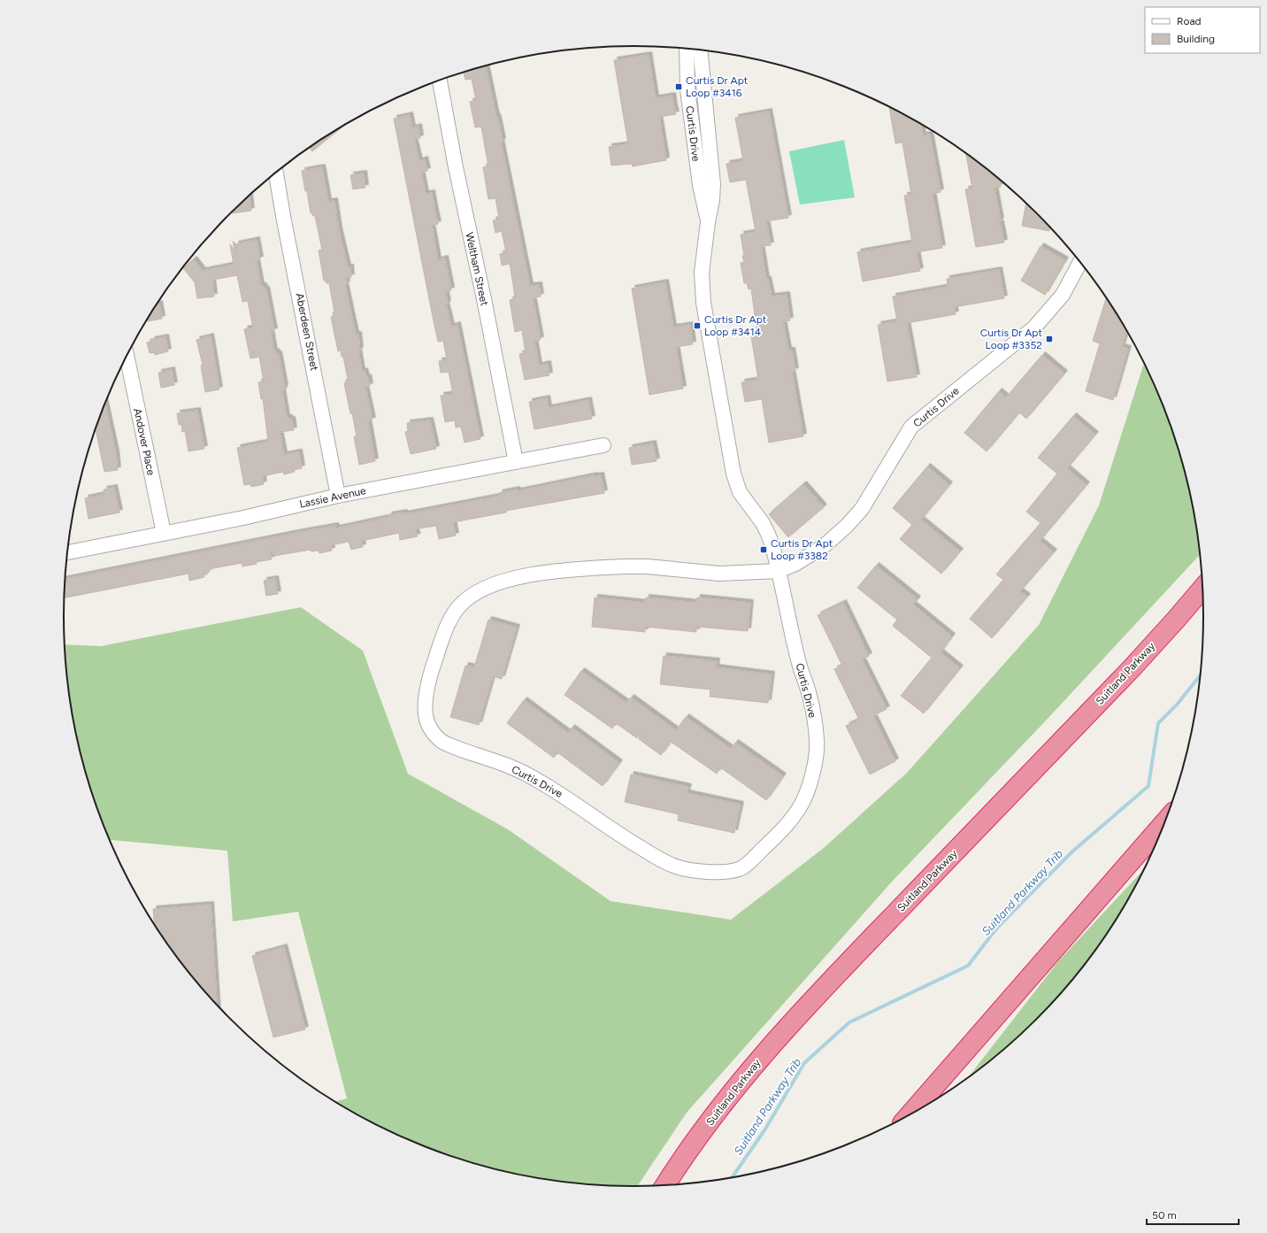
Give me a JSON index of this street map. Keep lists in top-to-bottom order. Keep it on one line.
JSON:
{"streets":{"highway":["Suitland Parkway"],"street":["Curtis Drive","Weltham Street","Aberdeen Street","Andover Place","Lassie Avenue"]},"crossings":[["Weltham Street","Lassie Avenue"],["Aberdeen Street","Lassie Avenue"],["Andover Place","Lassie Avenue"]],"water":["Suitland Parkway Trib"],"places":{"transit":["Curtis Dr Apt Loop #3416","Curtis Dr Apt Loop #3414","Curtis Dr Apt Loop #3352","Curtis Dr Apt Loop #3382"]},"legend":["Road","Building"],"scale_bar":"50 m"}
